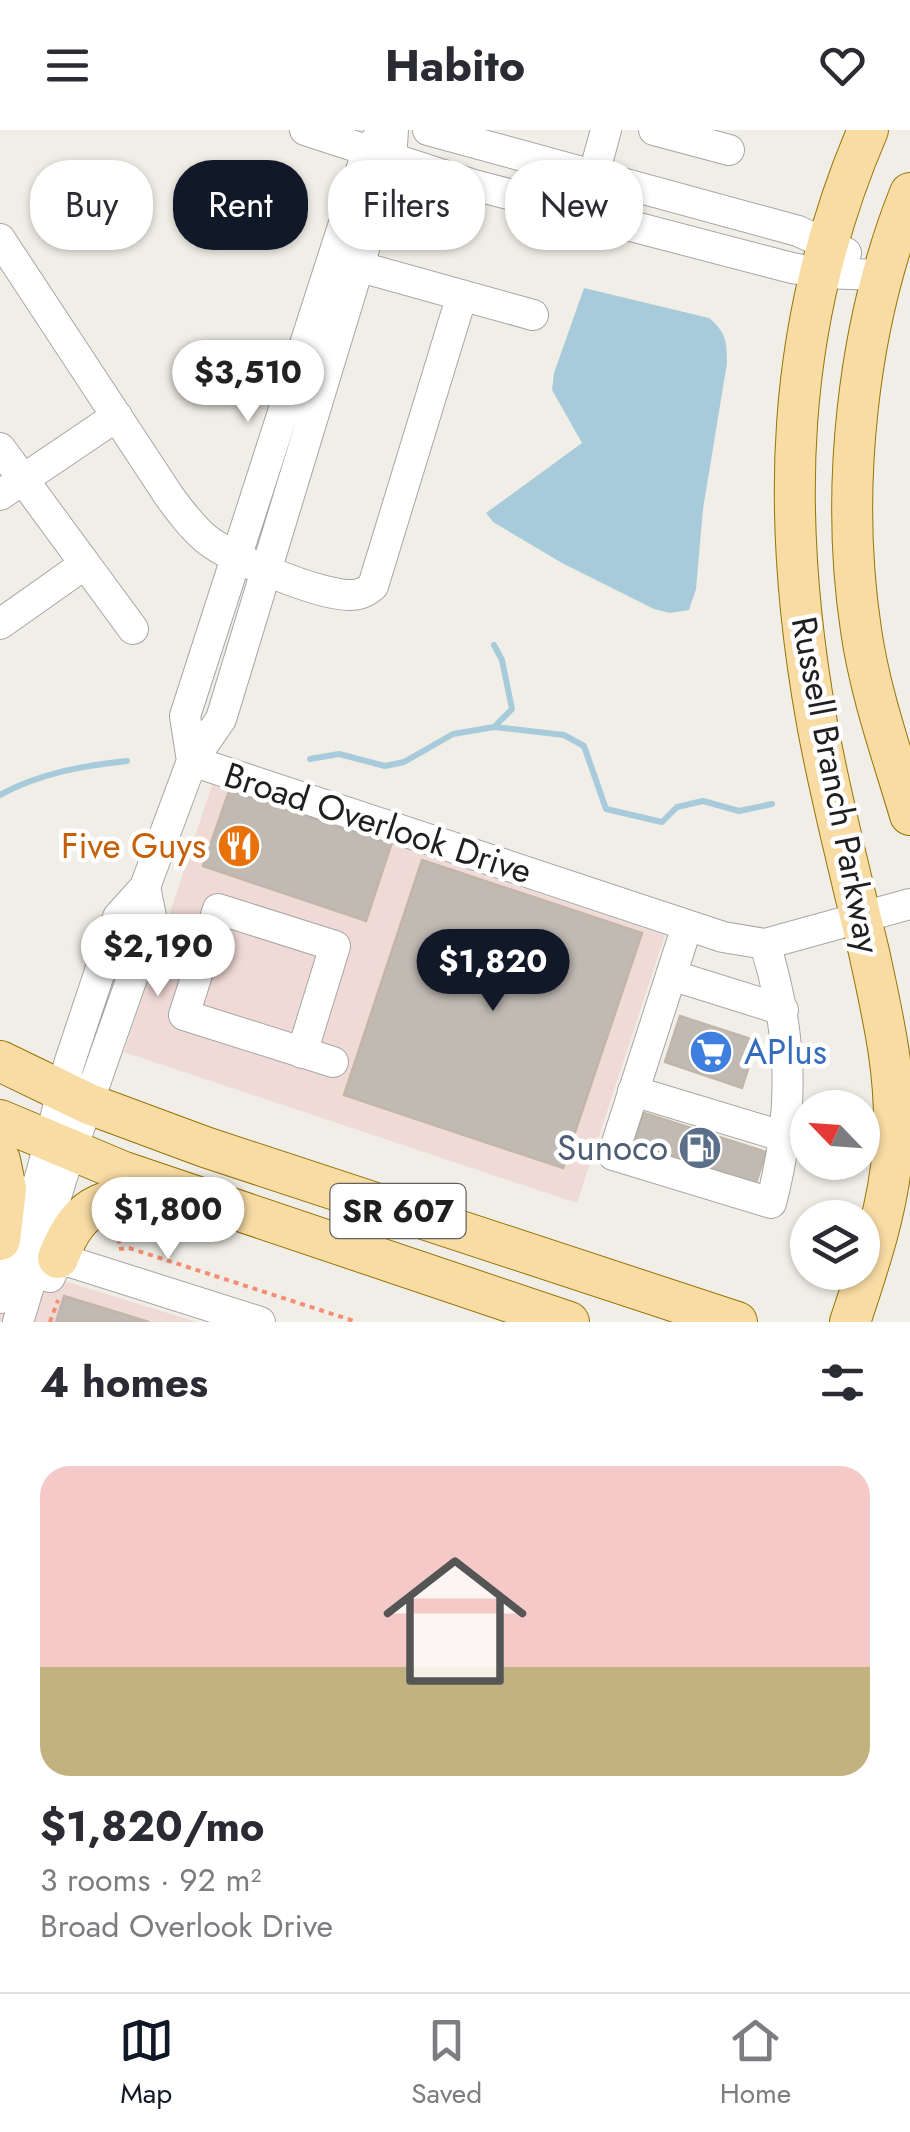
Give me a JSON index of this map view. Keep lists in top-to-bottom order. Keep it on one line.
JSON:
{"streets":{"main road":["Russell Branch Parkway","SR 607"],"street":["Broad Overlook Drive"]},"crossings":[["Russell Branch Parkway","Broad Overlook Drive"]],"places":{"restaurant":["Five Guys"],"supermarket":["APlus"],"fuel station":["Sunoco"]},"north":"top left","page":{"header":"Habito","chip":["Buy","Rent","Filters","New"],"price":["$3,510","$2,190","$1,820","$1,800"],"heading":"4 homes","list":[{"name":"$1,820/mo","note":"3 rooms · 92 m² · Broad Overlook Drive"}],"tabs":["Map","Saved","Home"]}}
